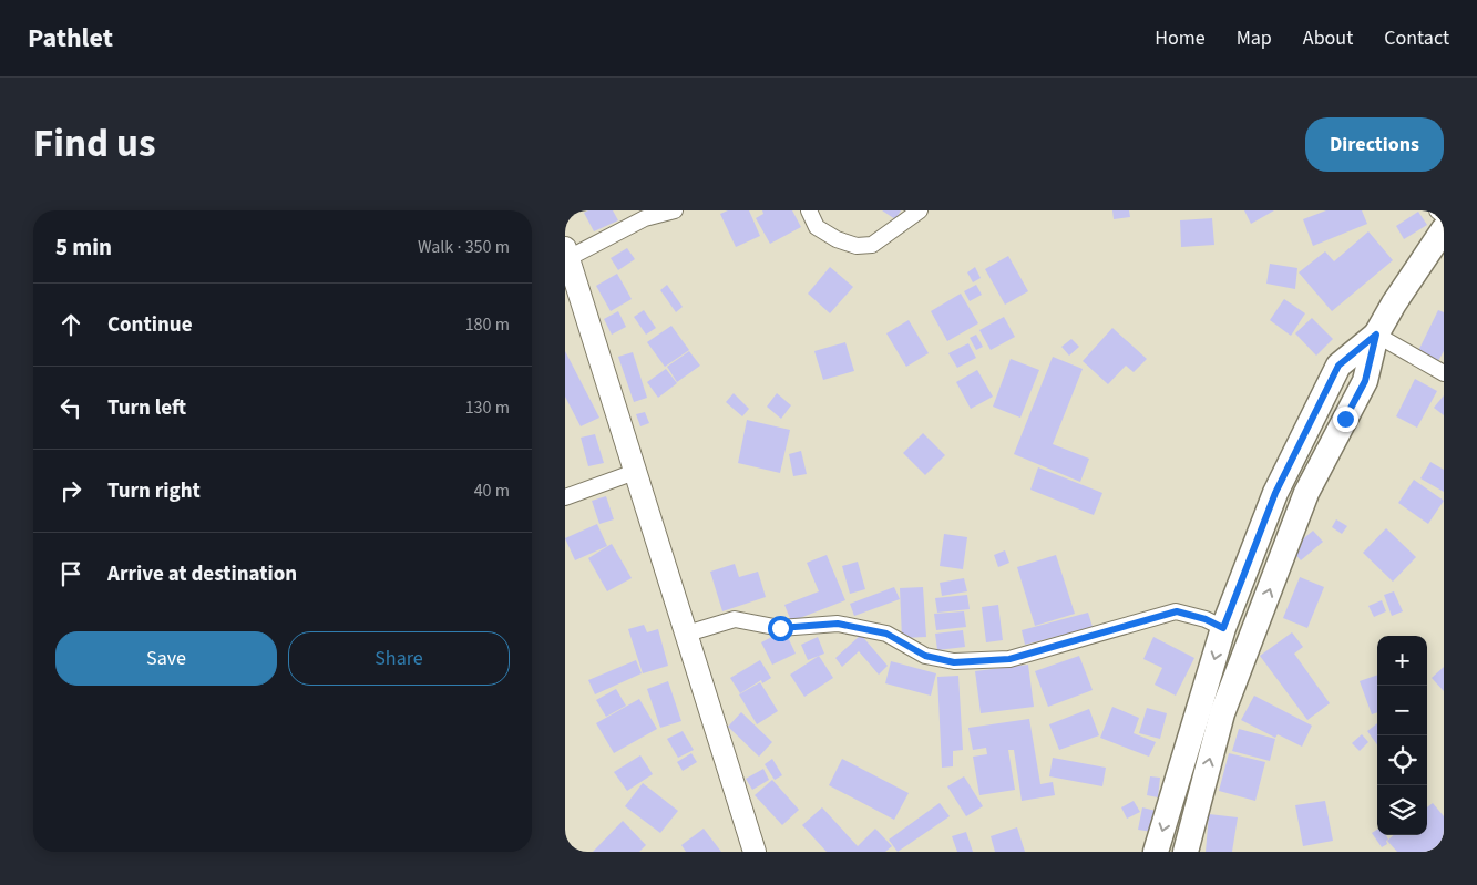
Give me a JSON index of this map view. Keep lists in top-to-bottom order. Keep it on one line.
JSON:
{"page":{"header":"Pathlet","nav":["Home","Map","About","Contact"],"title":"Find us","buttons":["Directions",["Save","Share"]],"heading":["5 min","Walk · 350 m"],"list":[["Continue","180 m"],["Turn left","130 m"],["Turn right","40 m"],"Arrive at destination"],"map_buttons":["+","−"]}}
